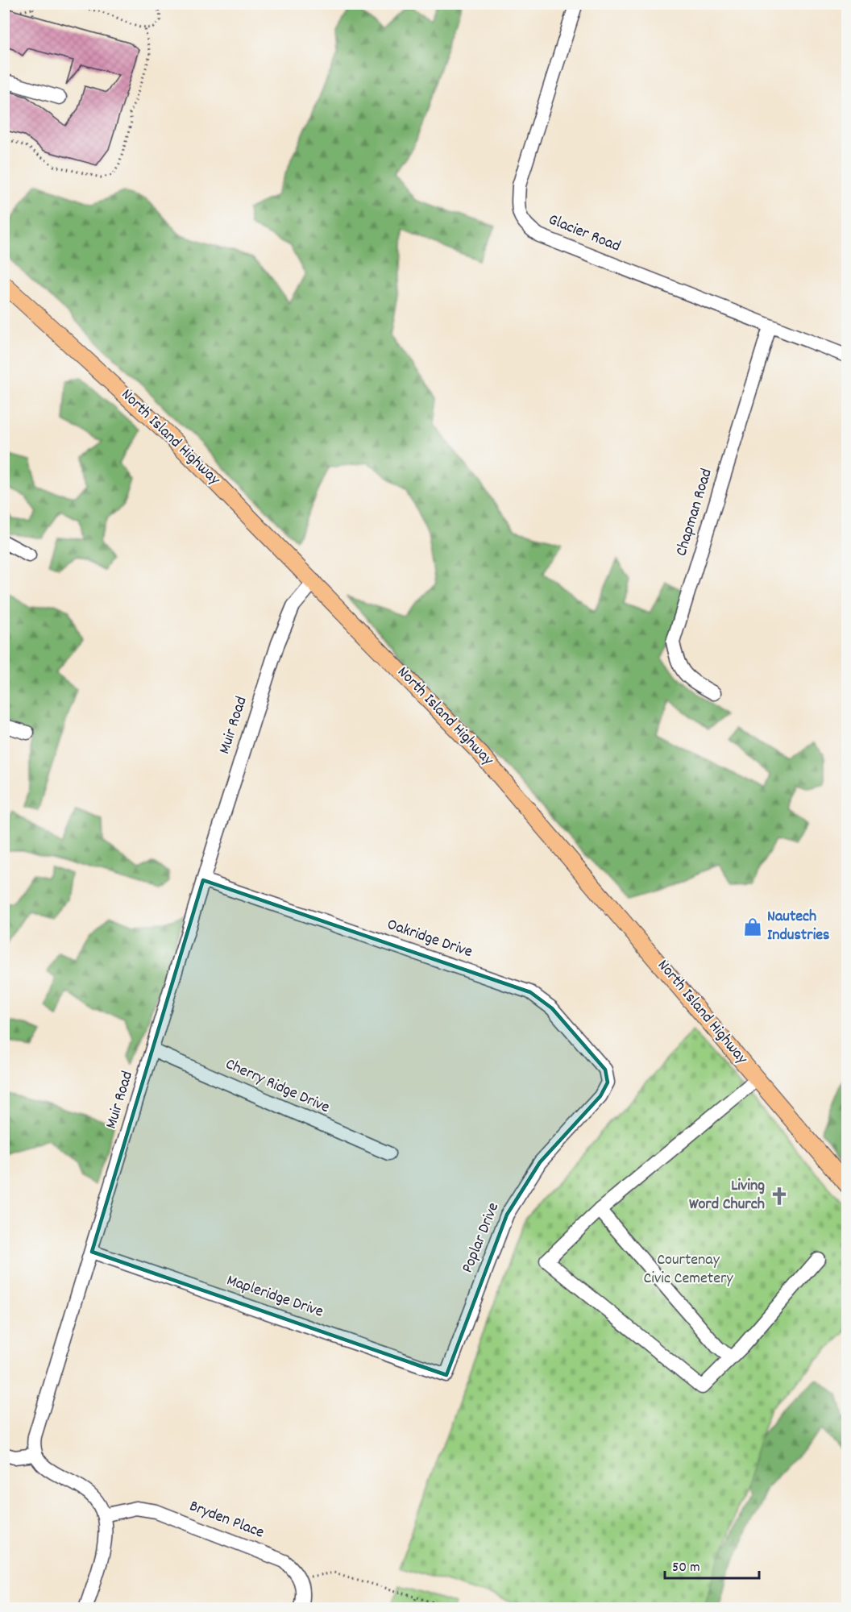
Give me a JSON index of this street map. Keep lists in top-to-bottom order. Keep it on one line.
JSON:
{"streets":{"main road":["North Island Highway"],"street":["Glacier Road","Chapman Road","Muir Road","Oakridge Drive","Cherry Ridge Drive","Poplar Drive","Mapleridge Drive","Bryden Place"]},"crossings":[["Glacier Road","Chapman Road"],["North Island Highway","Muir Road"],["Muir Road","Oakridge Drive"],["Muir Road","Cherry Ridge Drive"],["Muir Road","Mapleridge Drive"],["Oakridge Drive","Poplar Drive"],["Poplar Drive","Mapleridge Drive"]],"parks":["Courtenay Civic Cemetery"],"places":{"shop":["Nautech Industries"],"church":["Living Word Church"]},"scale_bar":"50 m"}
